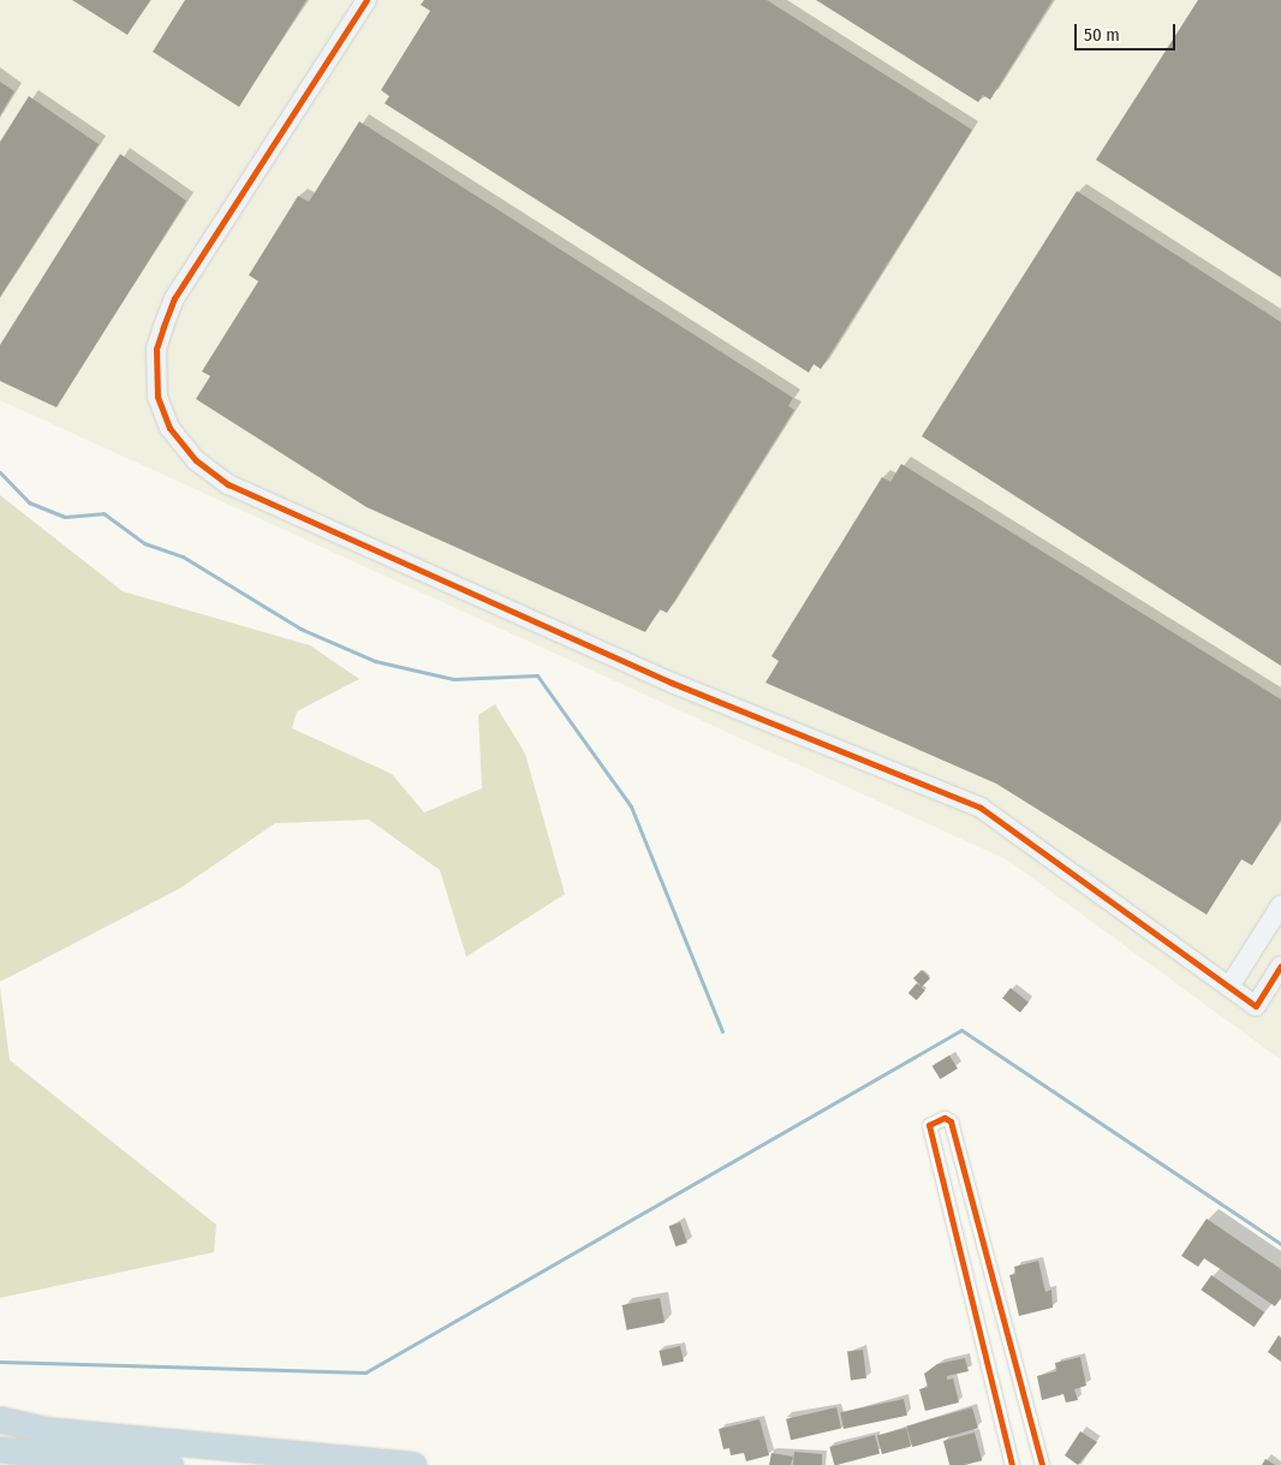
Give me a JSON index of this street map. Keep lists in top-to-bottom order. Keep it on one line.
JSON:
{"scale_bar":"50 m"}
